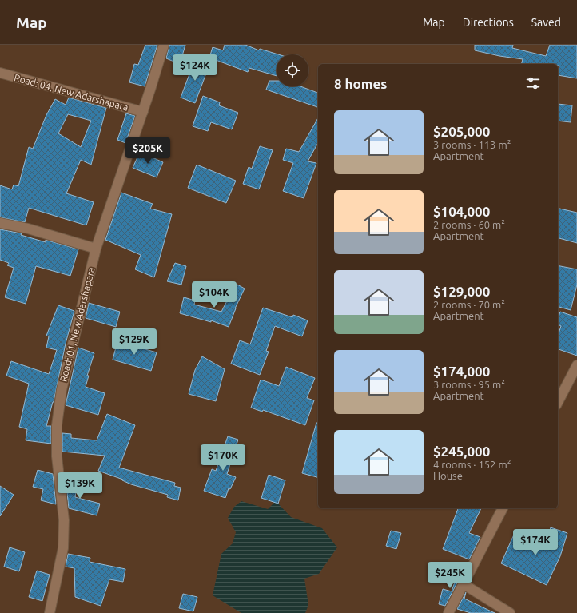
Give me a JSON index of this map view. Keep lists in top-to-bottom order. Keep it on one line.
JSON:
{"streets":{"street":["Road: 04, New Adarshapara","Road: 01, New Adarshapara"]},"crossings":[["Road: 04, New Adarshapara","Road: 01, New Adarshapara"]],"page":{"header":"Map","nav":["Map","Directions","Saved"],"price":["$124K","$205K","$104K","$129K","$170K","$139K","$174K","$245K"],"heading":"8 homes","list":[{"name":"$205,000","note":"3 rooms · 113 m² · Apartment"},{"name":"$104,000","note":"2 rooms · 60 m² · Apartment"},{"name":"$129,000","note":"2 rooms · 70 m² · Apartment"},{"name":"$174,000","note":"3 rooms · 95 m² · Apartment"},{"name":"$245,000","note":"4 rooms · 152 m² · House"}]}}
